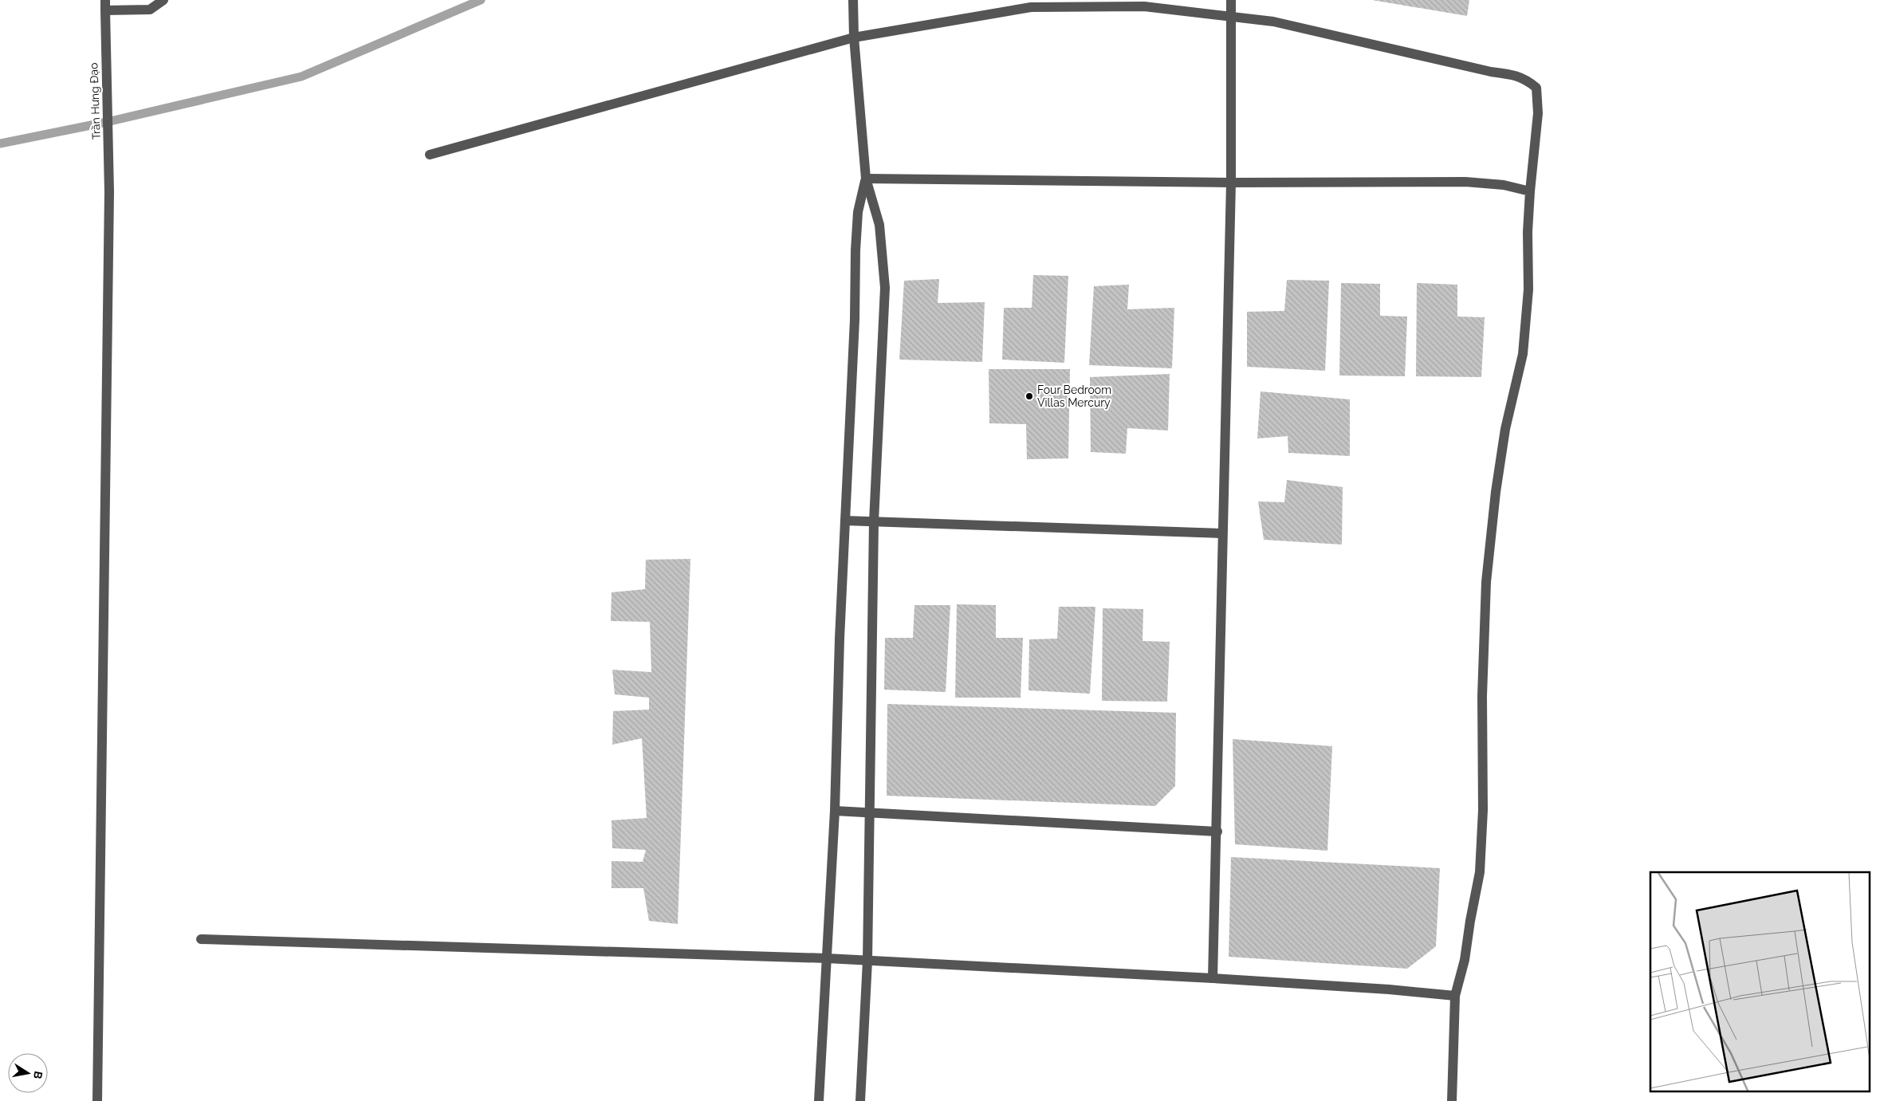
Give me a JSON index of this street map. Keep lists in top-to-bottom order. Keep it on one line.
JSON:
{"streets":{"street":["Trần Hưng Đạo"]},"places":["Four Bedroom Villas Mercury"],"north":"right"}
